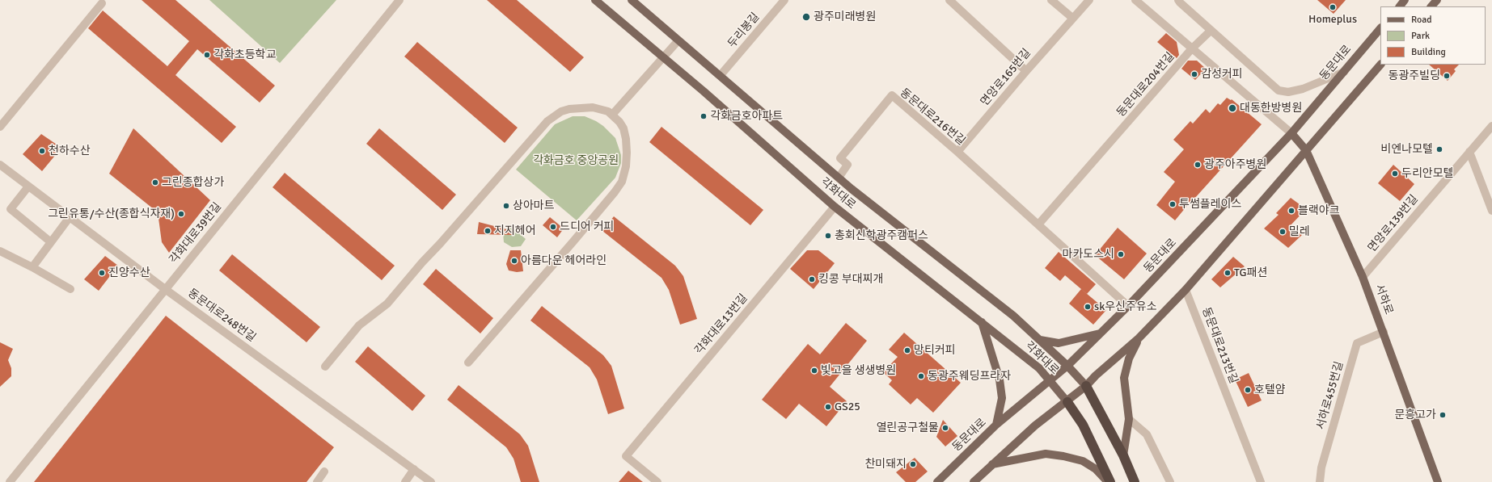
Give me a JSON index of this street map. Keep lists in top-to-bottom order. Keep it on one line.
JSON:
{"streets":{"main road":["동문대로","각화대로","서하로"],"street":["두리봉길","면앙로165번길","동문대로204번길","동문대로216번길","면앙로139번길","각화대로39번길","동문대로248번길","각화대로13번길","동문대로213번길","서하로455번길"]},"crossings":[["두리봉길","각화대로"],["동문대로","동문대로216번길"],["동문대로","각화대로"],["동문대로","서하로"],["면앙로165번길","동문대로216번길"],["동문대로204번길","동문대로216번길"],["동문대로216번길","각화대로"],["각화대로","각화대로13번길"],["면앙로139번길","서하로"],["각화대로39번길","동문대로248번길"],["서하로","서하로455번길"]],"parks":["각화금호 중앙공원"],"places":["Homeplus","광주미래병원","각화초등학교","감성커피","동광주빌딩","대동한방병원","각화금호아파트","비엔나모텔","천하수산","광주아주병원","두리안모텔","그린종합상가","투썸플레이스","상아마트","블랙야크","그린유통/수산(종합식자재)","드디어 커피","지지헤어","밀레","총회신학광주캠퍼스","마카도스시","아름다운 헤어라인","진양수산","TG패션","킹콩 부대찌개","sk우신주유소","망티커피","빛고을 생생병원","동광주웨딩프라자","호텔얌","GS25","문흥고가","열린공구철물","찬미돼지"],"legend":["Road","Park","Building"]}
